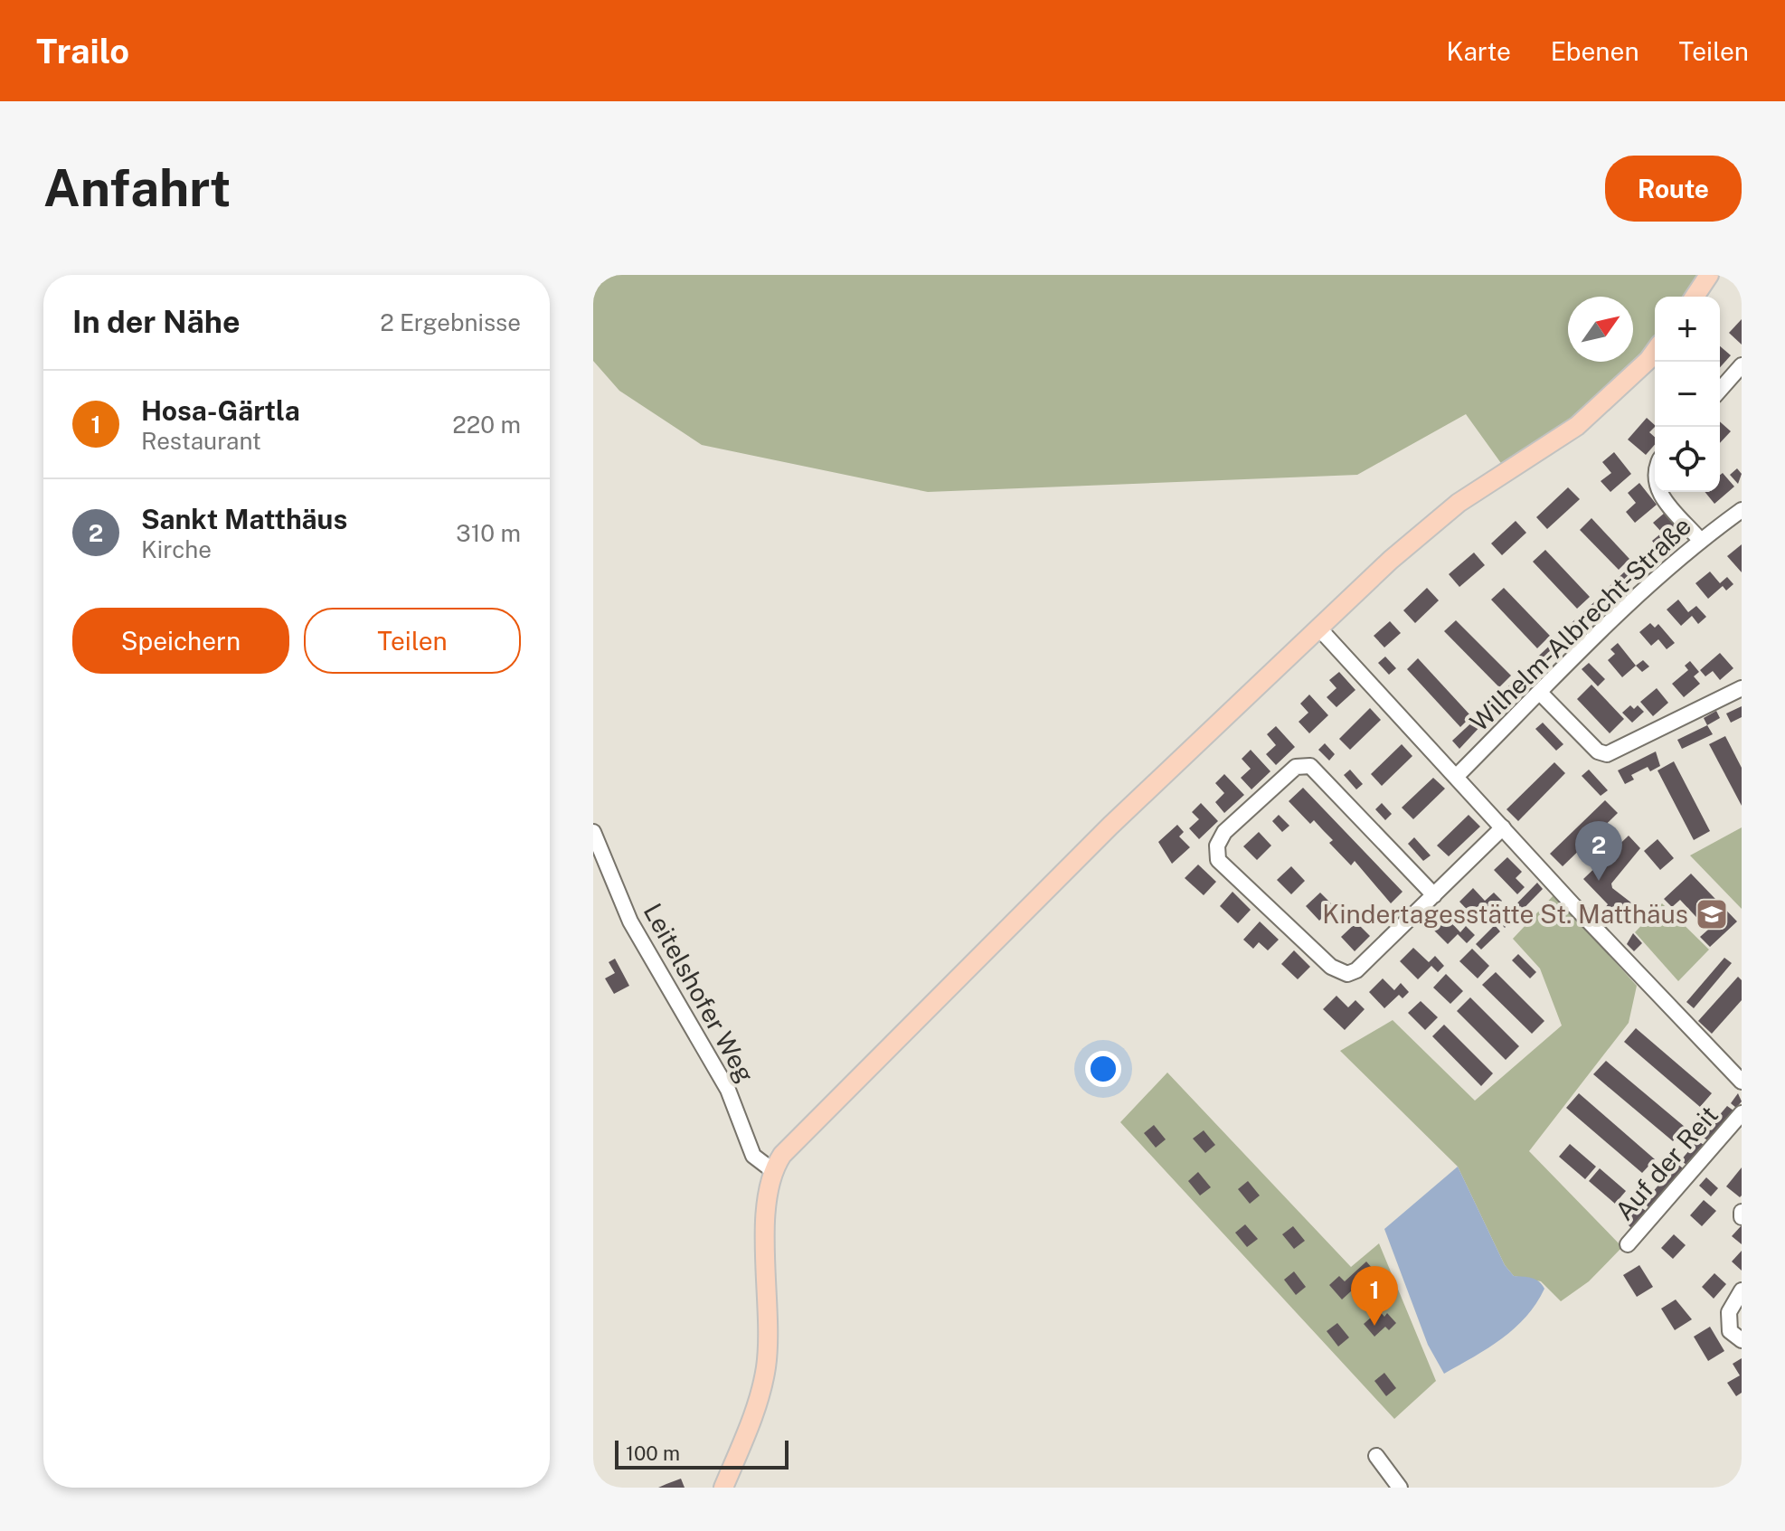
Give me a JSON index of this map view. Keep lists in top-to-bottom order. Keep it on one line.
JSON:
{"streets":{"street":["Wilhelm-Albrecht-Straße","Leitelshofer Weg","Auf der Reit"]},"places":{"school or university":["Kindertagesstätte St. Matthäus"]},"scale_bar":"100 m","north":"top right","page":{"header":"Trailo","nav":["Karte","Ebenen","Teilen"],"buttons":["Route",["Speichern","Teilen"]],"title":"Anfahrt","heading":["In der Nähe","2 Ergebnisse"],"map_buttons":["+","−"],"list":[{"mark":"1","name":"Hosa-Gärtla","note":"Restaurant","value":"220 m"},{"mark":"2","name":"Sankt Matthäus","note":"Kirche","value":"310 m"}],"pins":["2","1"],"scale":"100 m"}}
